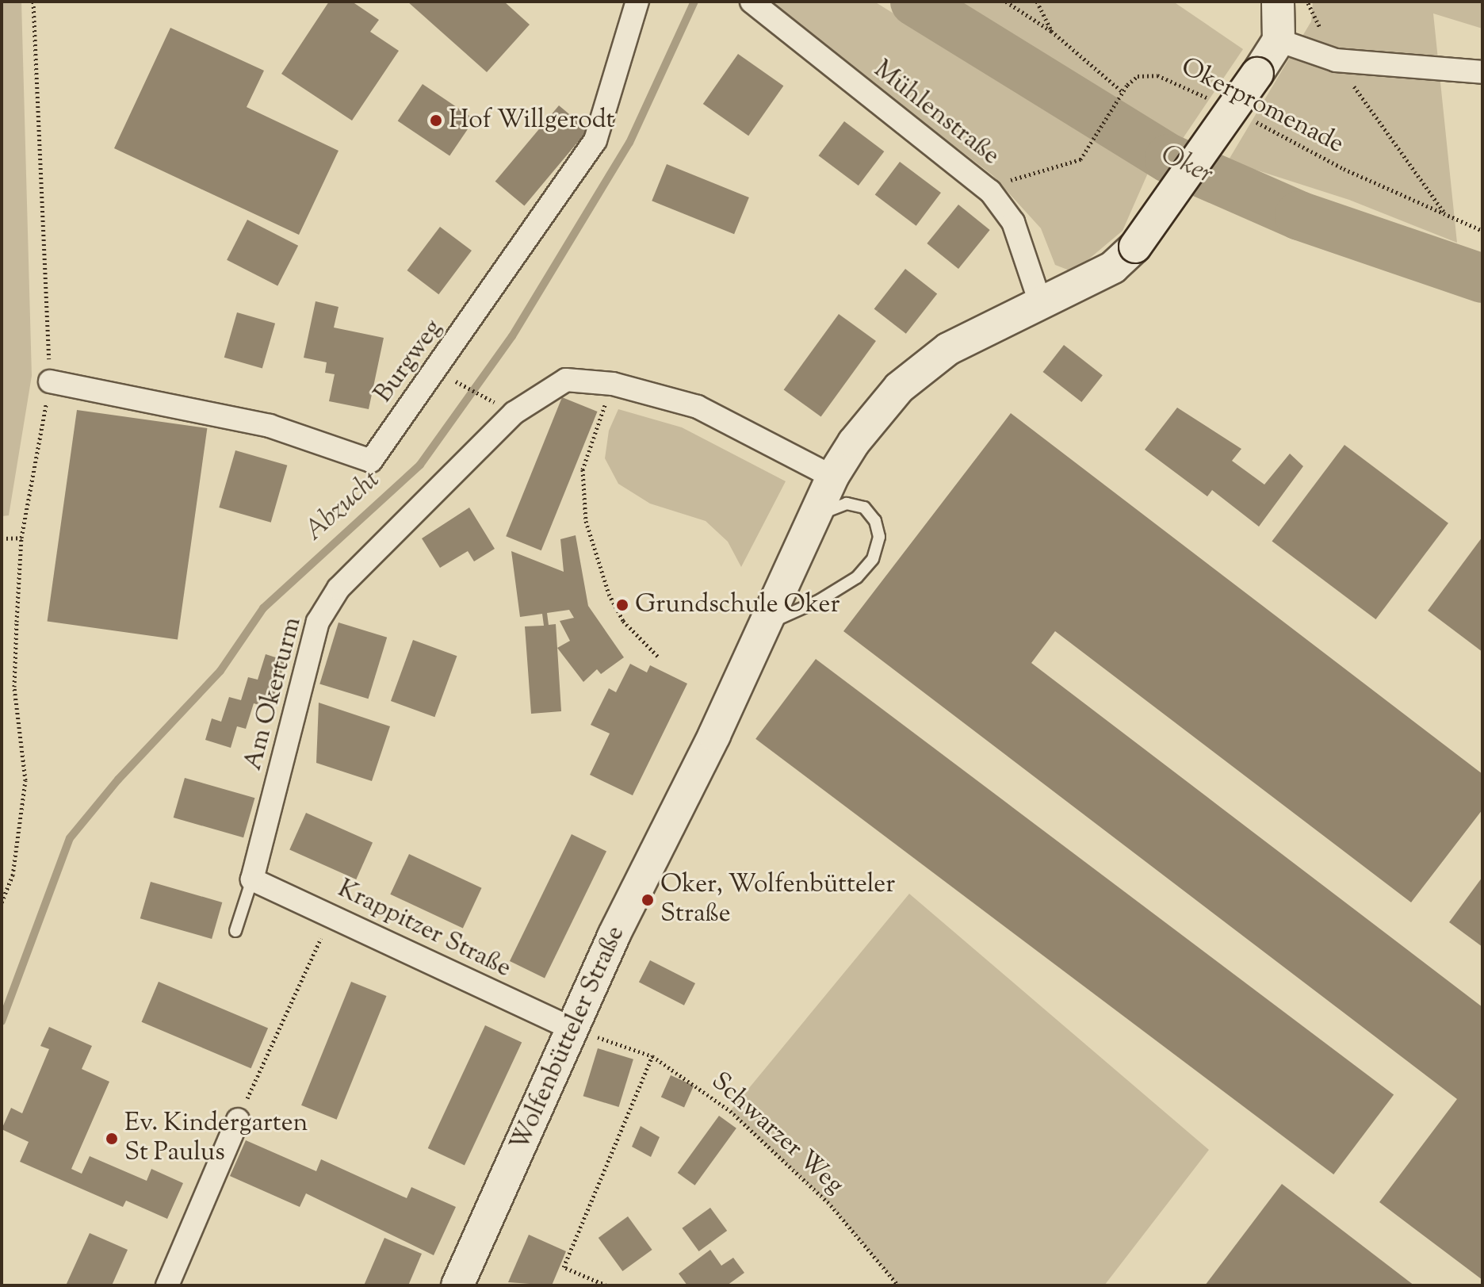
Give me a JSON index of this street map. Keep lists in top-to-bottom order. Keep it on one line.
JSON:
{"streets":{"main road":["Wolfenbütteler Straße"],"street":["Mühlenstraße","Burgweg","Am Okerturm","Krappitzer Straße"],"path":["Okerpromenade","Schwarzer Weg"]},"crossings":[["Okerpromenade","Mühlenstraße"],["Mühlenstraße","Wolfenbütteler Straße"],["Am Okerturm","Krappitzer Straße"],["Am Okerturm","Wolfenbütteler Straße"],["Krappitzer Straße","Wolfenbütteler Straße"],["Krappitzer Straße","Schwarzer Weg"],["Wolfenbütteler Straße","Schwarzer Weg"]],"water":["Oker","Abzucht"],"places":["Hof Willgerodt","Grundschule Oker","Oker, Wolfenbütteler Straße","Ev. Kindergarten St Paulus"]}
